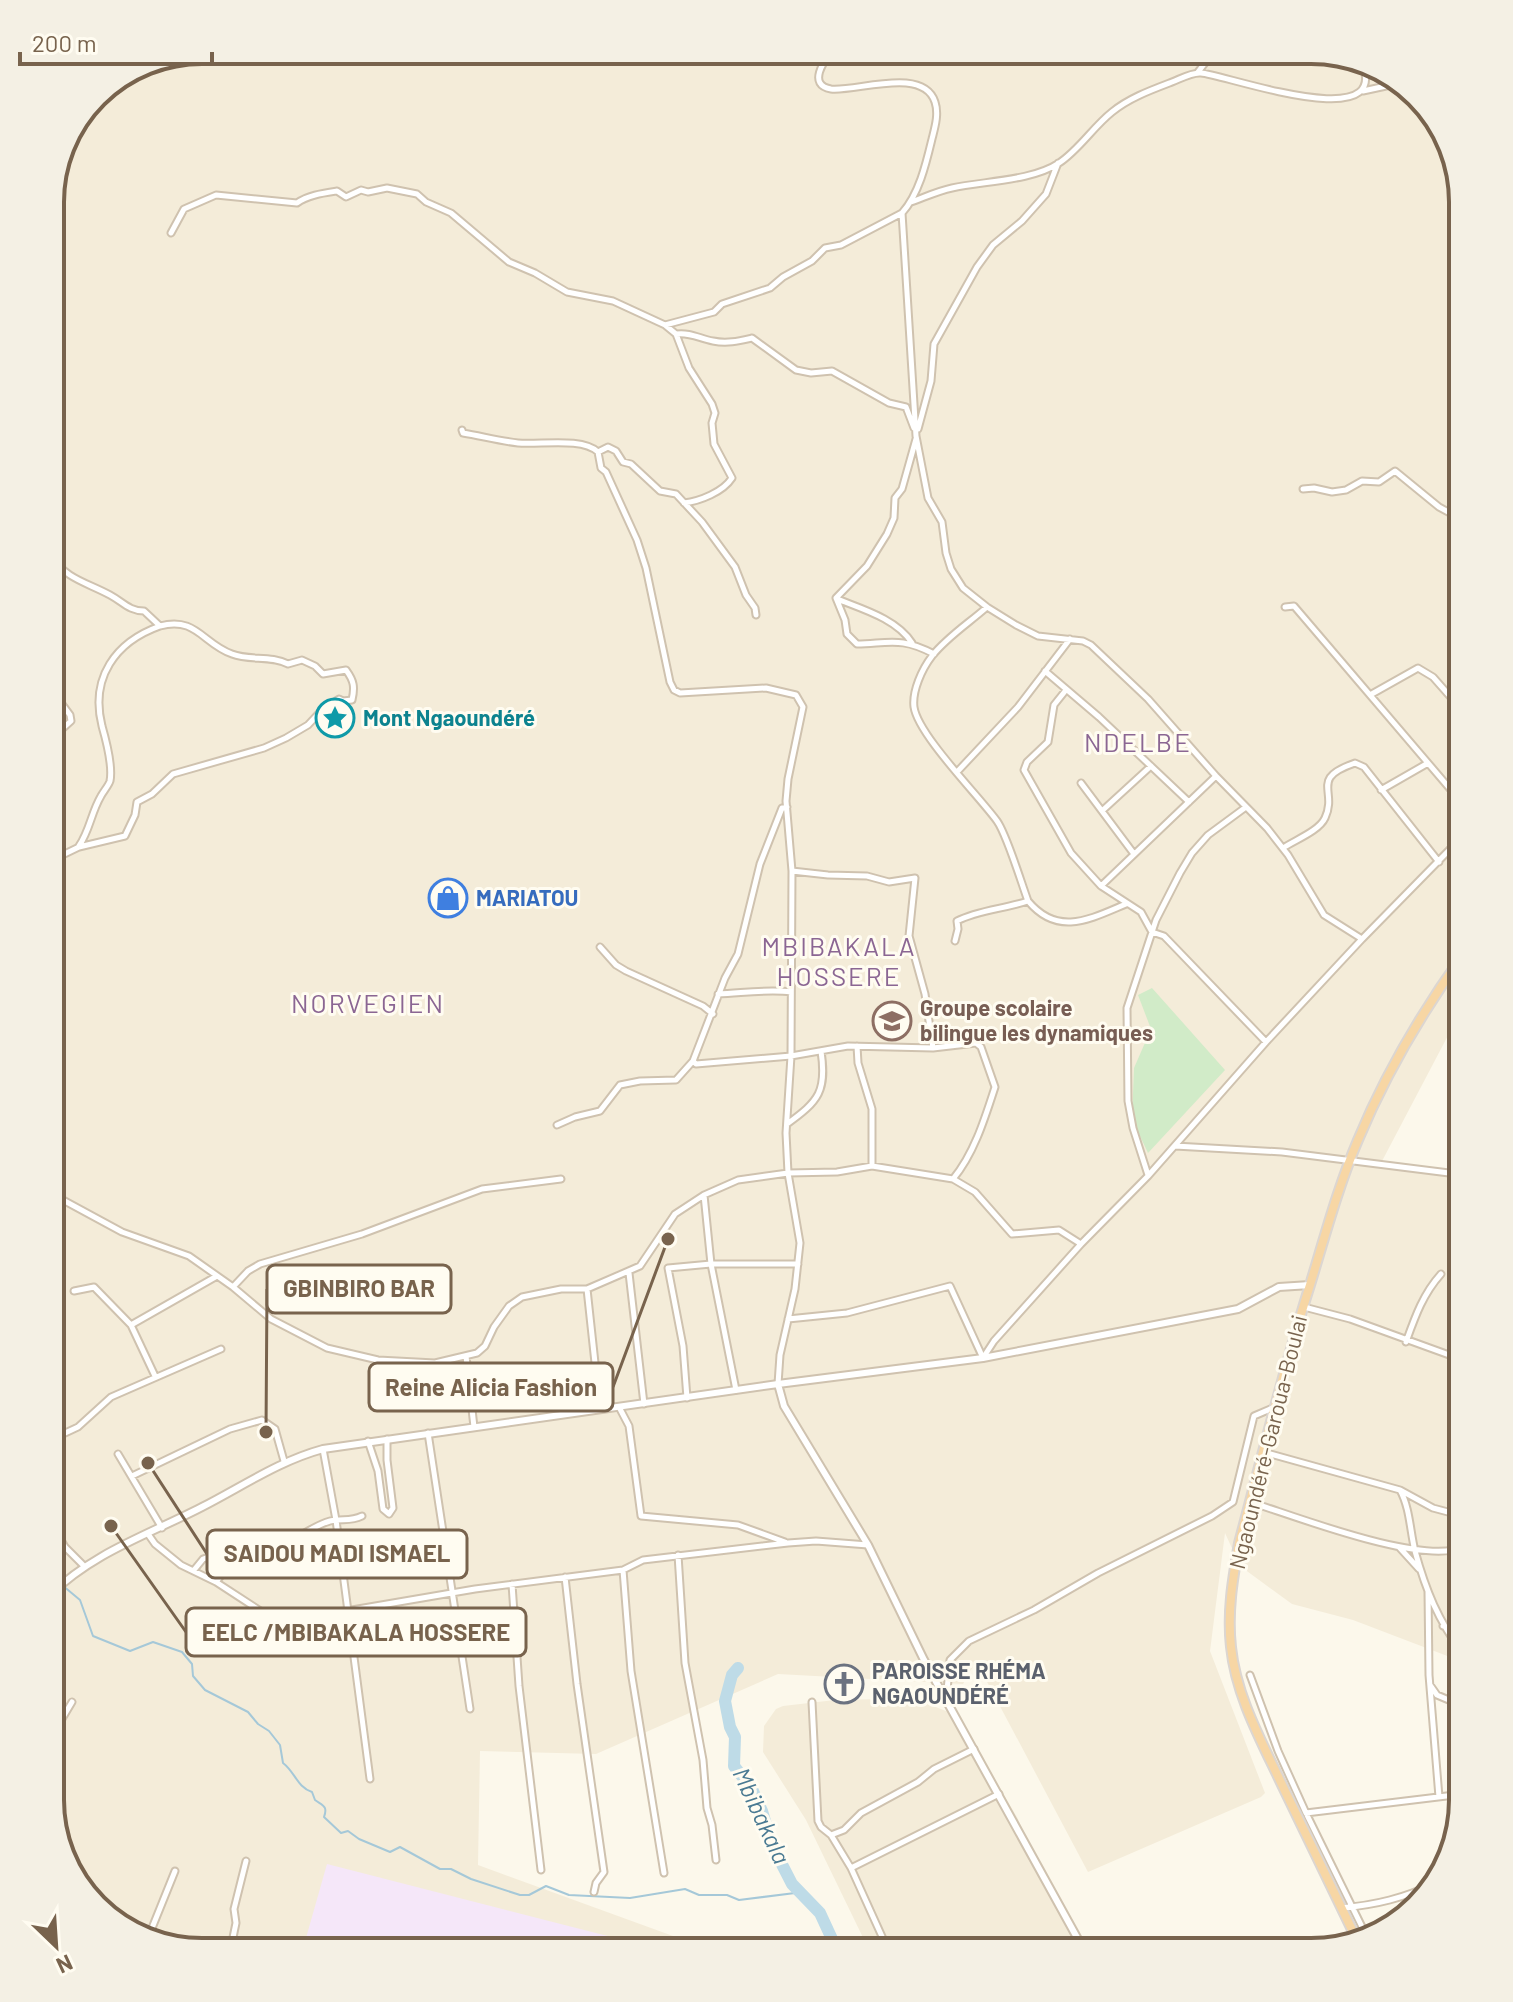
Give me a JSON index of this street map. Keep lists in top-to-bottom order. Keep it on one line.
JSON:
{"streets":{"highway":["Ngaoundéré-Garoua-Boulai"]},"districts":["NDELBE","MBIBAKALA HOSSERE","NORVEGIEN"],"water":["Mbibakala"],"places":{"place":["Mont Ngaoundéré"],"shop":["MARIATOU"],"school or university":["Groupe scolaire bilingue les dynamiques"],"other":["Reine Alicia Fashion","GBINBIRO BAR","SAIDOU MADI ISMAEL","EELC /MBIBAKALA HOSSERE"],"church":["PAROISSE RHÉMA NGAOUNDÉRÉ"]},"scale_bar":"200 m","north":"bottom right"}
